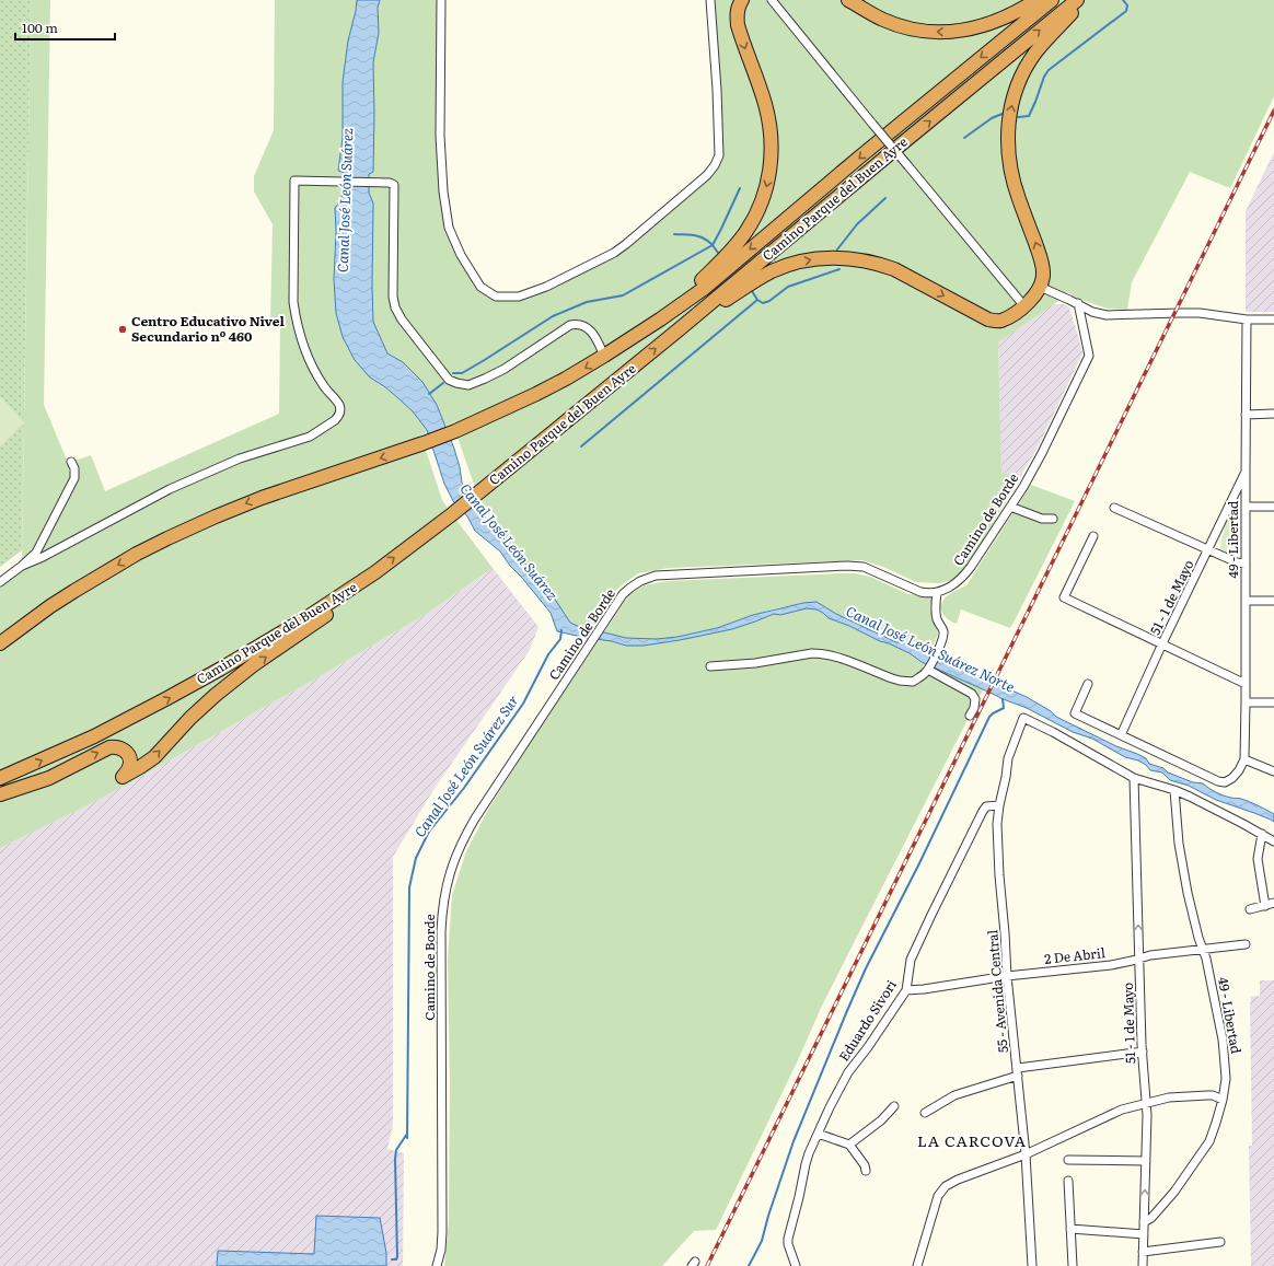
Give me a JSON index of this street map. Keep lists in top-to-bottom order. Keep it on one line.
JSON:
{"streets":{"highway":["Camino Parque del Buen Ayre"],"street":["Camino de Borde","49 - Libertad","51 - 1 de Mayo","2 De Abril","55 - Avenida Central","Eduardo Sivori"]},"crossings":[["49 - Libertad","51 - 1 de Mayo"],["49 - Libertad","2 De Abril"],["51 - 1 de Mayo","2 De Abril"],["51 - 1 de Mayo","55 - Avenida Central"],["2 De Abril","55 - Avenida Central"],["2 De Abril","Eduardo Sivori"],["55 - Avenida Central","Eduardo Sivori"]],"districts":["LA CARCOVA"],"water":["Canal José León Suárez","Canal José León Suárez Norte","Canal José León Suárez Sur"],"places":["Centro Educativo Nivel Secundario nº 460"],"scale_bar":"100 m"}
